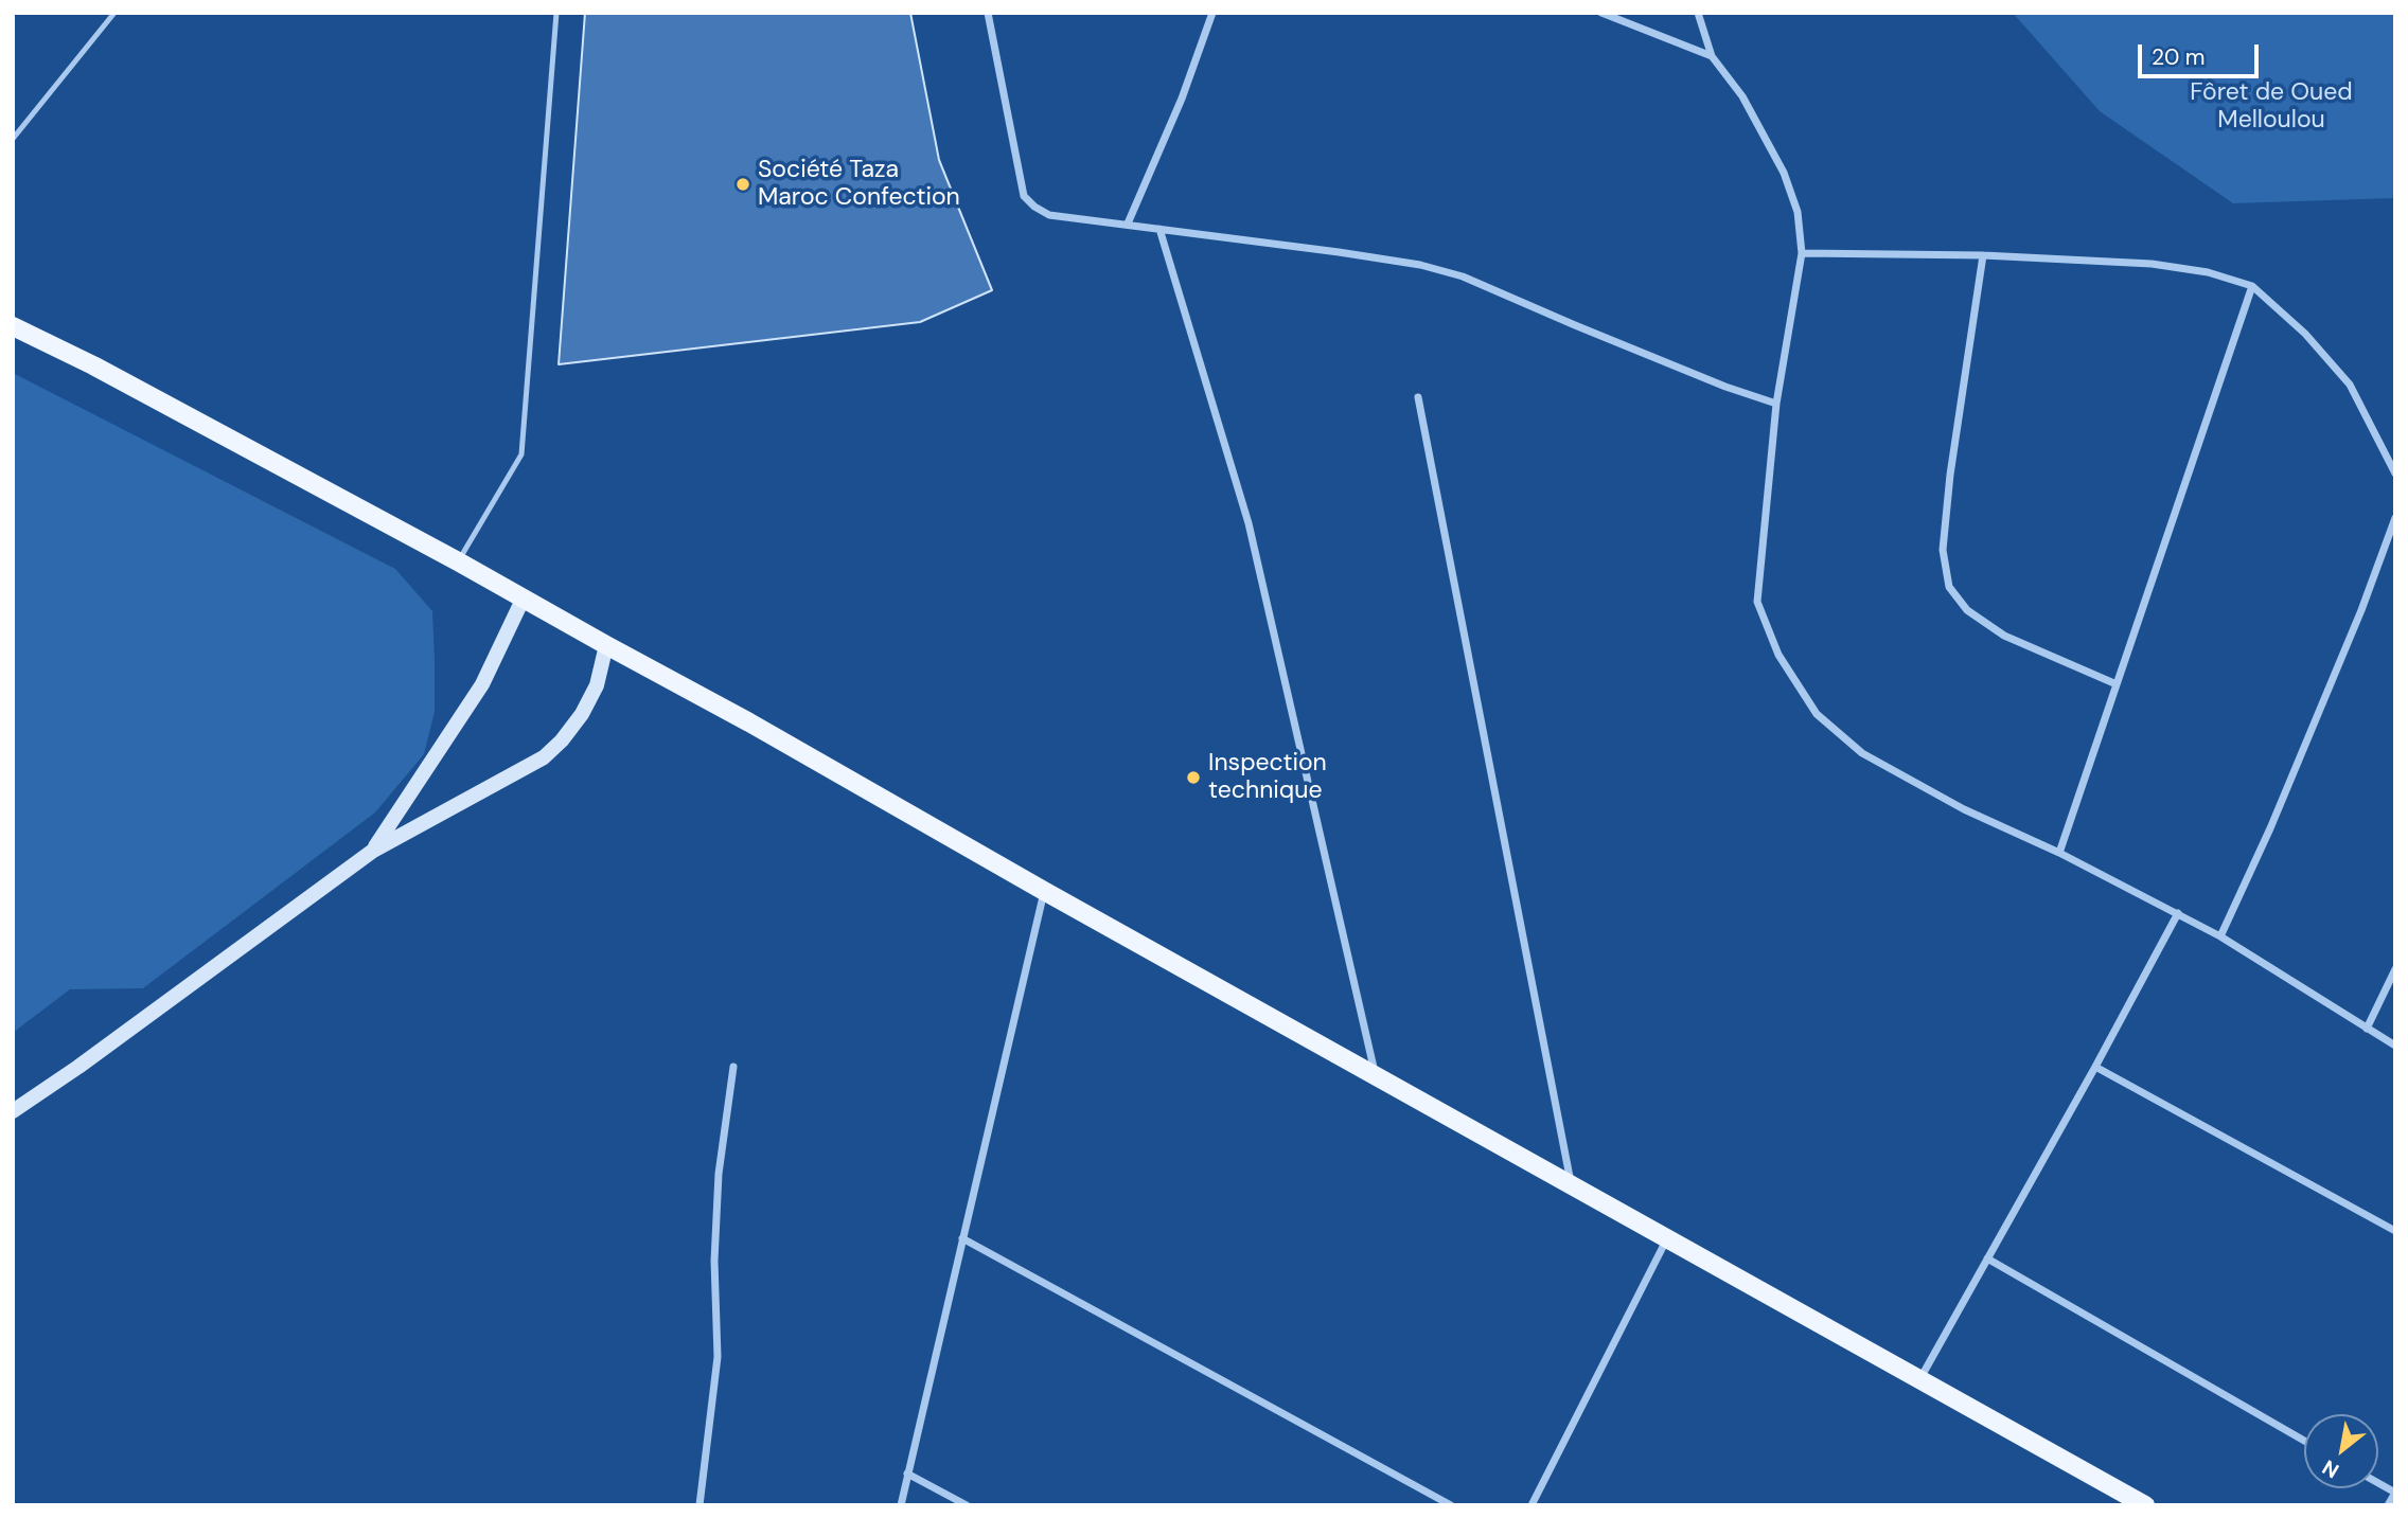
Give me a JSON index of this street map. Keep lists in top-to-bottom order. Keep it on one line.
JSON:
{"parks":["Fôret de Oued Melloulou"],"places":["Société Taza Maroc Confection","Inspection technique"],"scale_bar":"20 m","north":"bottom left"}
